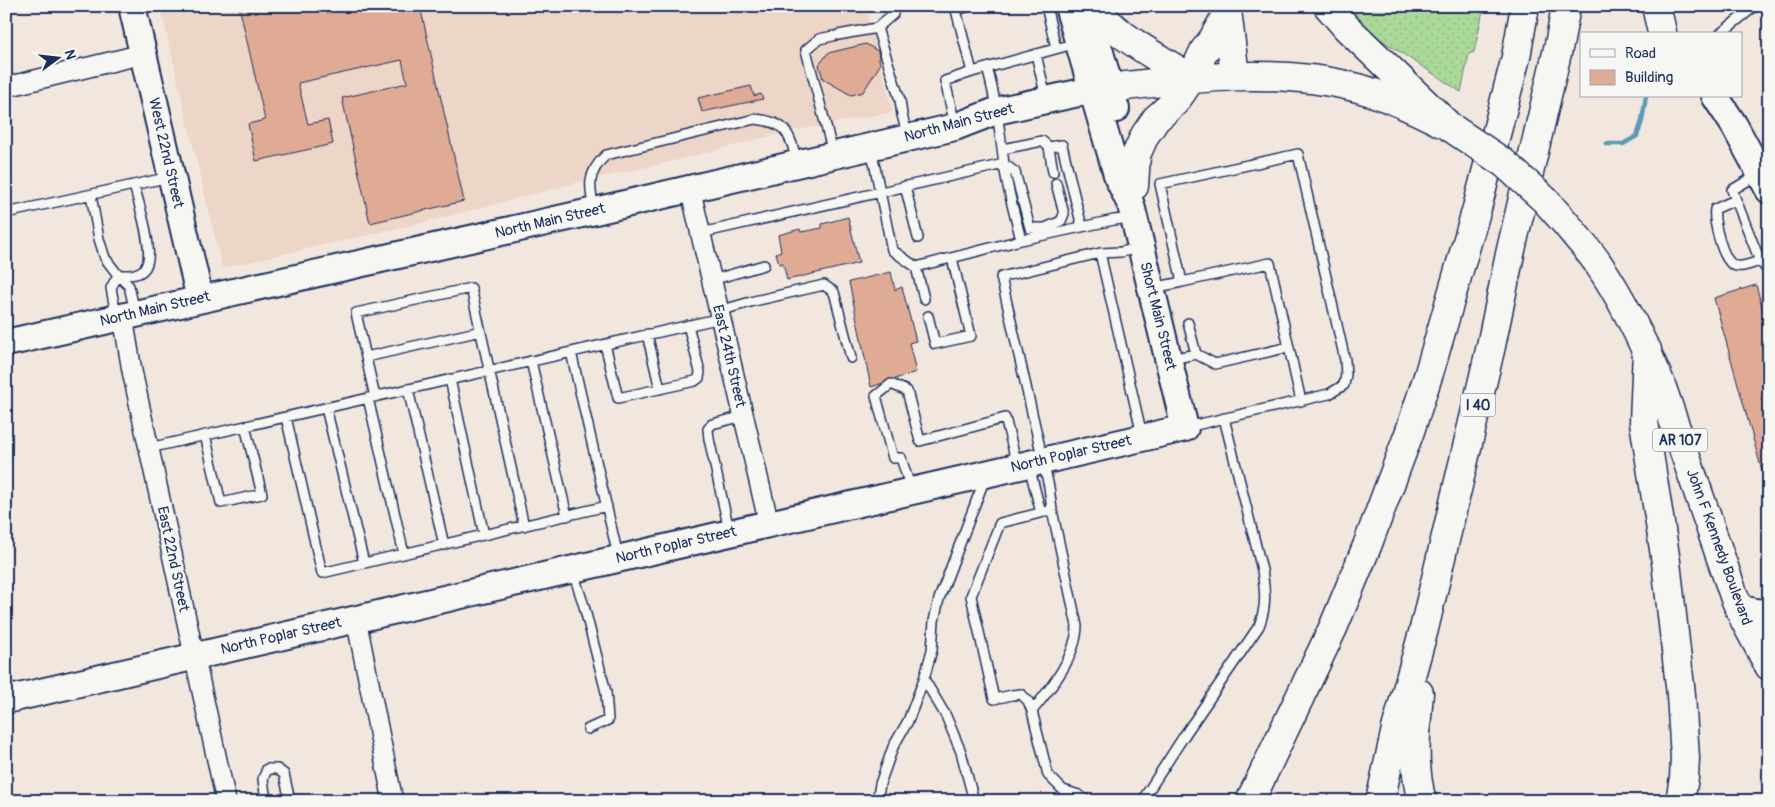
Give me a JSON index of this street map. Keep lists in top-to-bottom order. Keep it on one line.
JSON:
{"streets":{"main road":["I 40","AR 107","John F Kennedy Boulevard"],"street":["North Main Street","West 22nd Street","Short Main Street","East 24th Street","North Poplar Street","East 22nd Street"]},"crossings":[["North Main Street","West 22nd Street"],["North Main Street","Short Main Street"],["North Main Street","East 24th Street"],["North Main Street","John F Kennedy Boulevard"],["North Main Street","East 22nd Street"],["Short Main Street","North Poplar Street"],["Short Main Street","John F Kennedy Boulevard"],["East 24th Street","North Poplar Street"],["North Poplar Street","East 22nd Street"]],"legend":["Road","Building"],"north":"right"}
